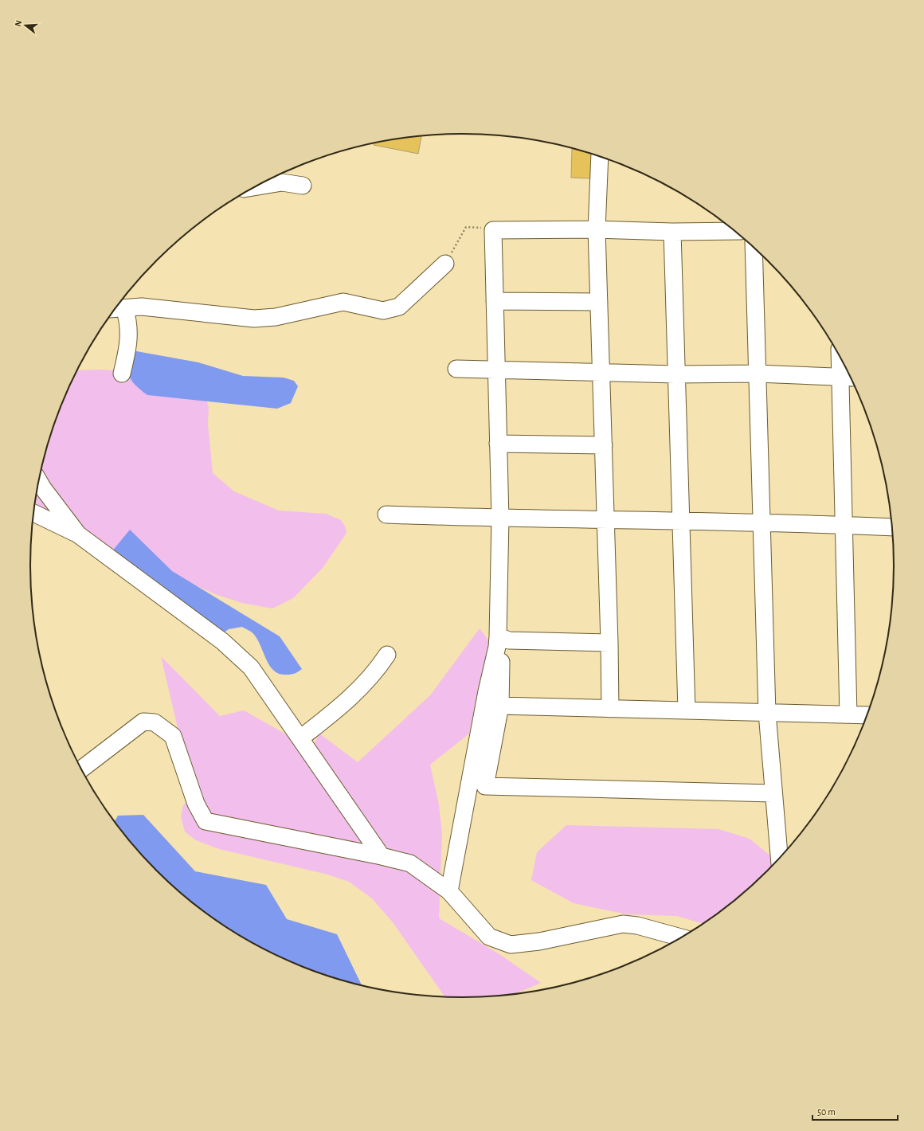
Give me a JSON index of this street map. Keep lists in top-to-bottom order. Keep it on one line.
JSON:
{"scale_bar":"50 m","north":"left"}
